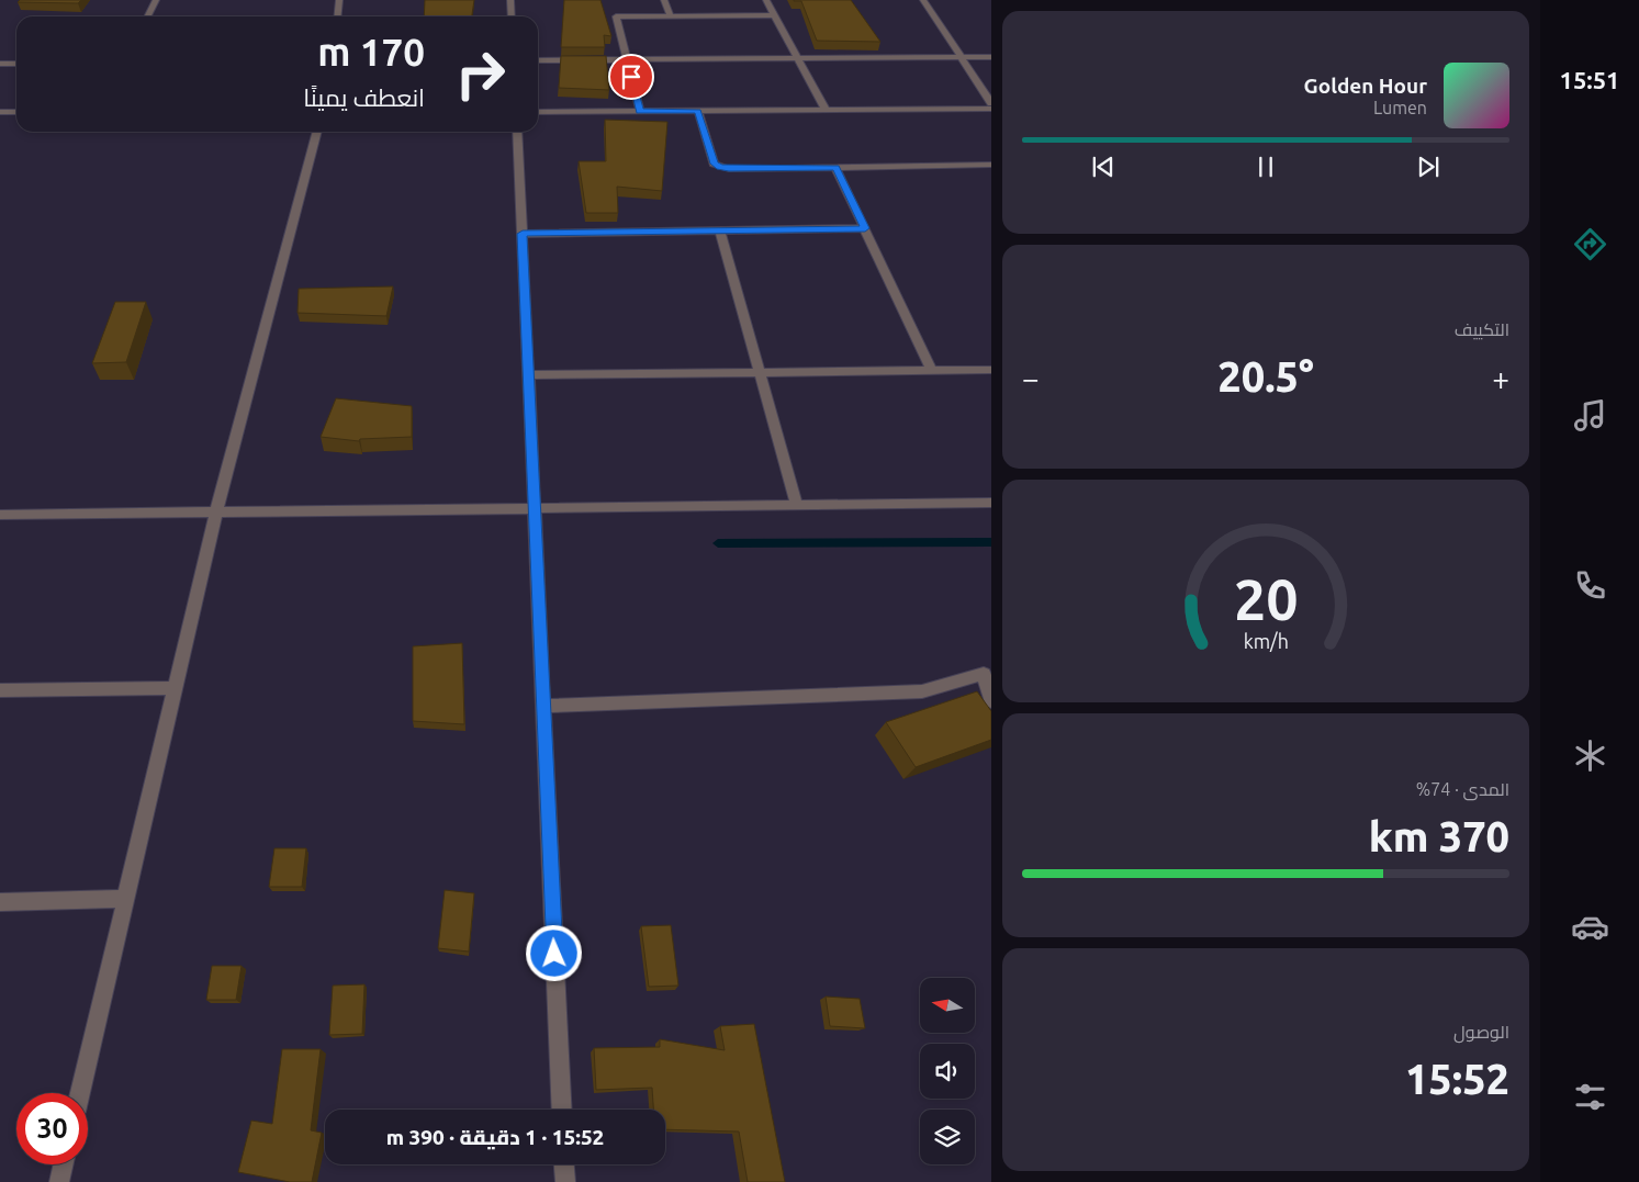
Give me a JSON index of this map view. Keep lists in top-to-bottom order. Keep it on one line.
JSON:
{"north":"left","page":{"tabs":"15:51","turn":["170 m","انعطف يمينًا"],"song":["Golden Hour","Lumen"],"tile":["التكييف",["المدى · 74%","370 km"],["الوصول","15:52"]],"heat":["−","20.5°","+"],"limit":"30","trip":"15:52 · 1 دقيقة · 390 m","gauge":["20","km/h"]}}
